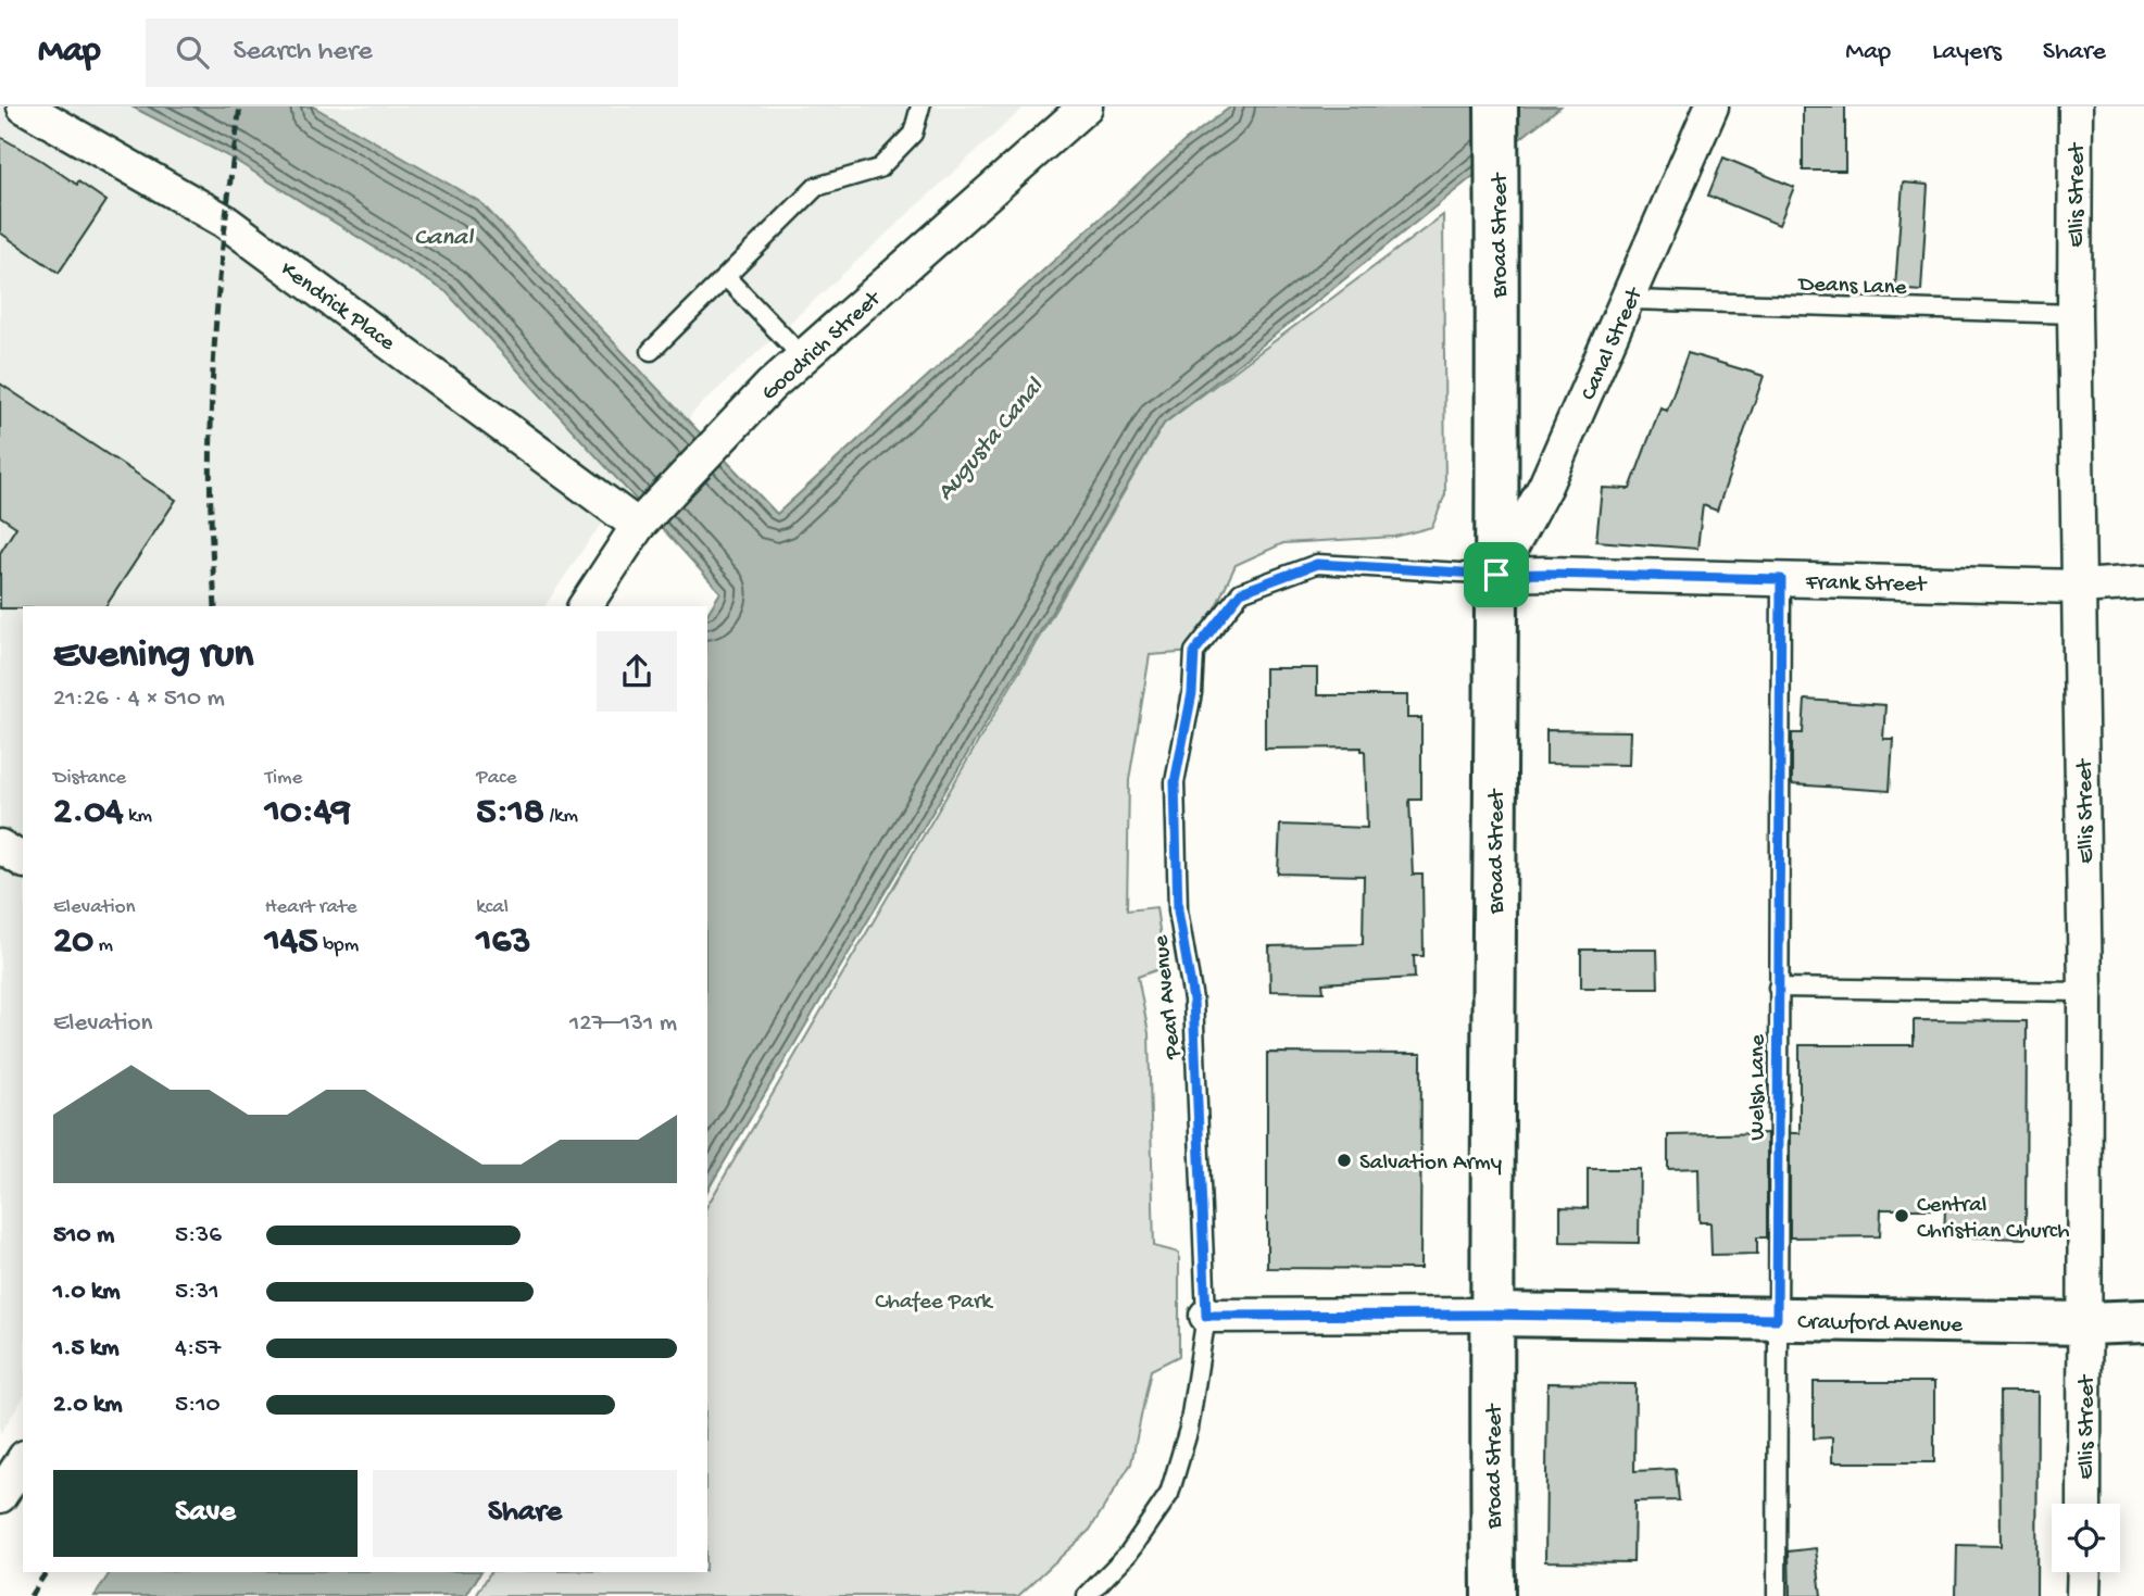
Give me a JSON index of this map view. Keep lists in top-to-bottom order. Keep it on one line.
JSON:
{"streets":{"main road":["Broad Street","Crawford Avenue"],"street":["Ellis Street","Kendrick Place","Canal Street","Goodrich Street","Frank Street"],"lane":["Deans Lane","Pearl Avenue","Welsh Lane"]},"crossings":[["Ellis Street","Deans Lane"],["Ellis Street","Frank Street"],["Ellis Street","Crawford Avenue"],["Broad Street","Canal Street"],["Broad Street","Frank Street"],["Broad Street","Pearl Avenue"],["Broad Street","Crawford Avenue"],["Deans Lane","Canal Street"],["Kendrick Place","Goodrich Street"],["Canal Street","Frank Street"],["Canal Street","Pearl Avenue"],["Frank Street","Pearl Avenue"],["Frank Street","Welsh Lane"],["Pearl Avenue","Crawford Avenue"],["Welsh Lane","Crawford Avenue"]],"water":["Canal","Augusta Canal"],"parks":["Chafee Park"],"places":["Salvation Army","Central Christian Church"],"page":{"header":"Map","search":"Search here","nav":["Map","Layers","Share"],"heading":["Evening run","21:26 · 4 × 510 m"],"stats":[["Distance","2.04 km"],["Time","10:49"],["Pace","5:18 /km"],["Elevation","20 m"],["Heart rate","145 bpm"],["kcal","163"]],"chart":["Elevation","127–131 m"],"list":[{"name":"510 m","note":"5:36"},{"name":"1.0 km","note":"5:31"},{"name":"1.5 km","note":"4:57"},{"name":"2.0 km","note":"5:10"}],"buttons":["Save","Share"]}}
